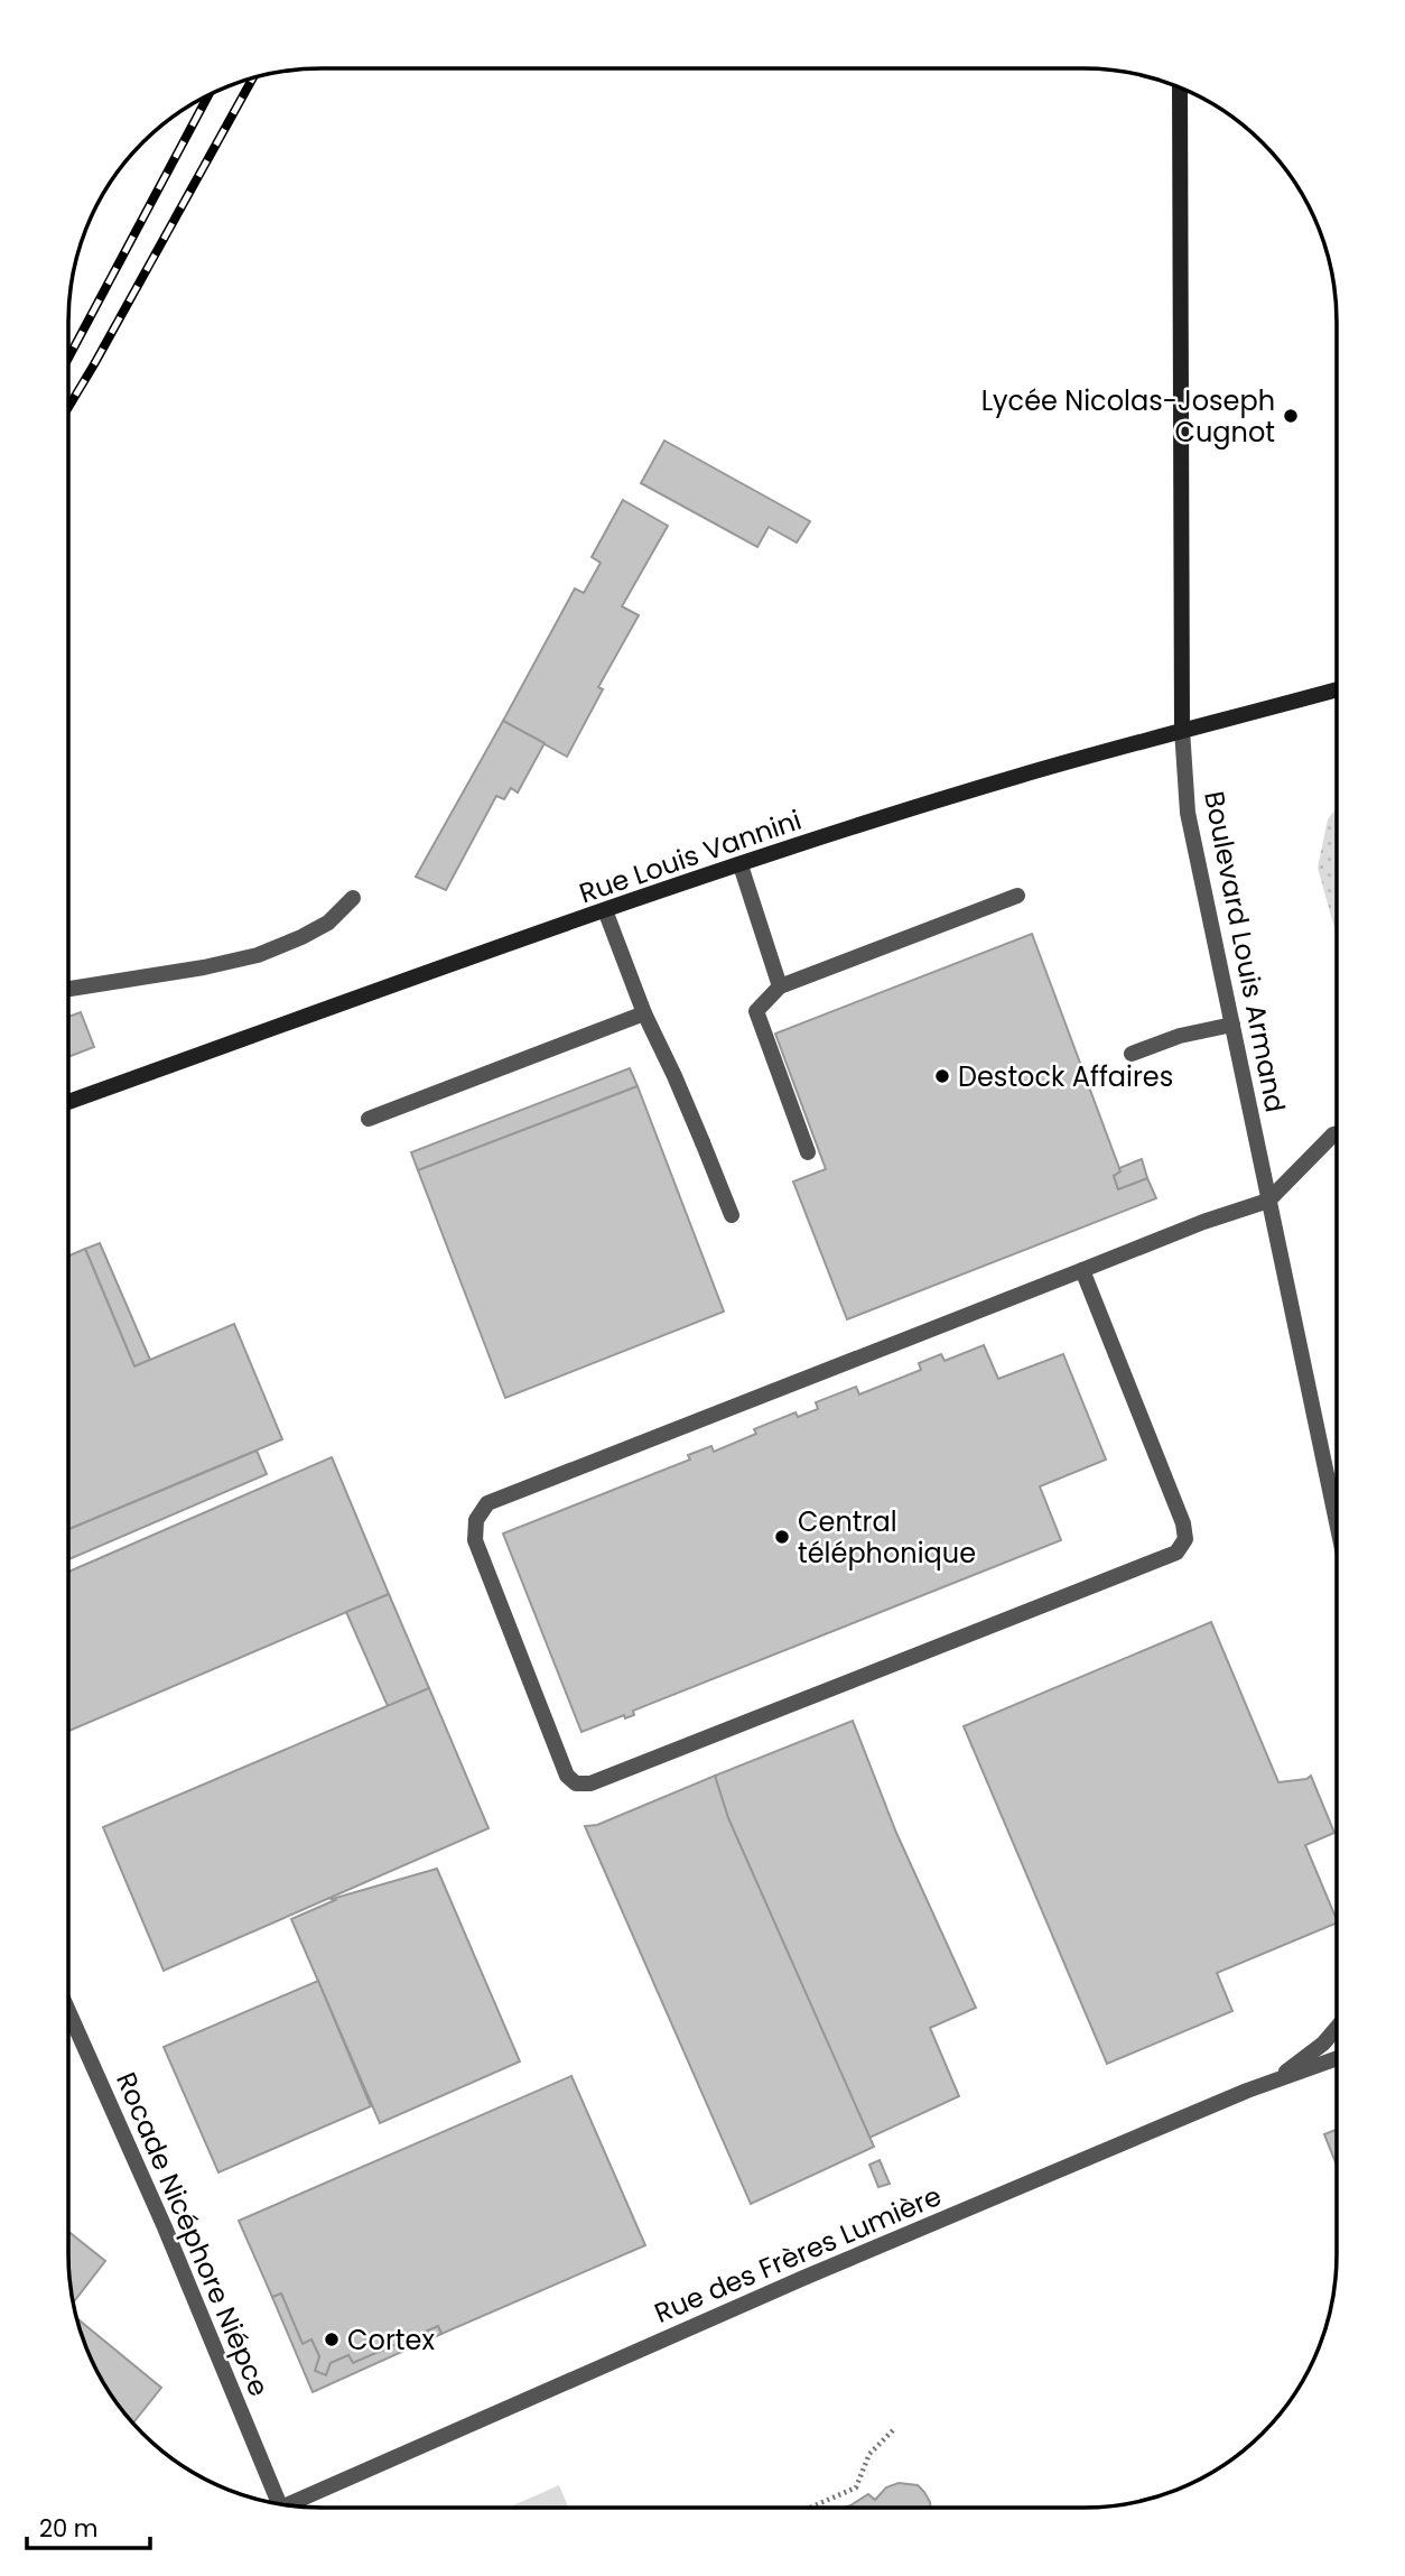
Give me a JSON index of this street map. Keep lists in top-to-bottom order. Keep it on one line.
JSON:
{"streets":{"main road":["Rue Louis Vannini","Boulevard Louis Armand"],"street":["Rocade Nicéphore Niépce","Rue des Frères Lumière"]},"crossings":[["Rue Louis Vannini","Boulevard Louis Armand"]],"places":["Lycée Nicolas-Joseph Cugnot","Destock Affaires","Central téléphonique","Cortex"],"scale_bar":"20 m"}
